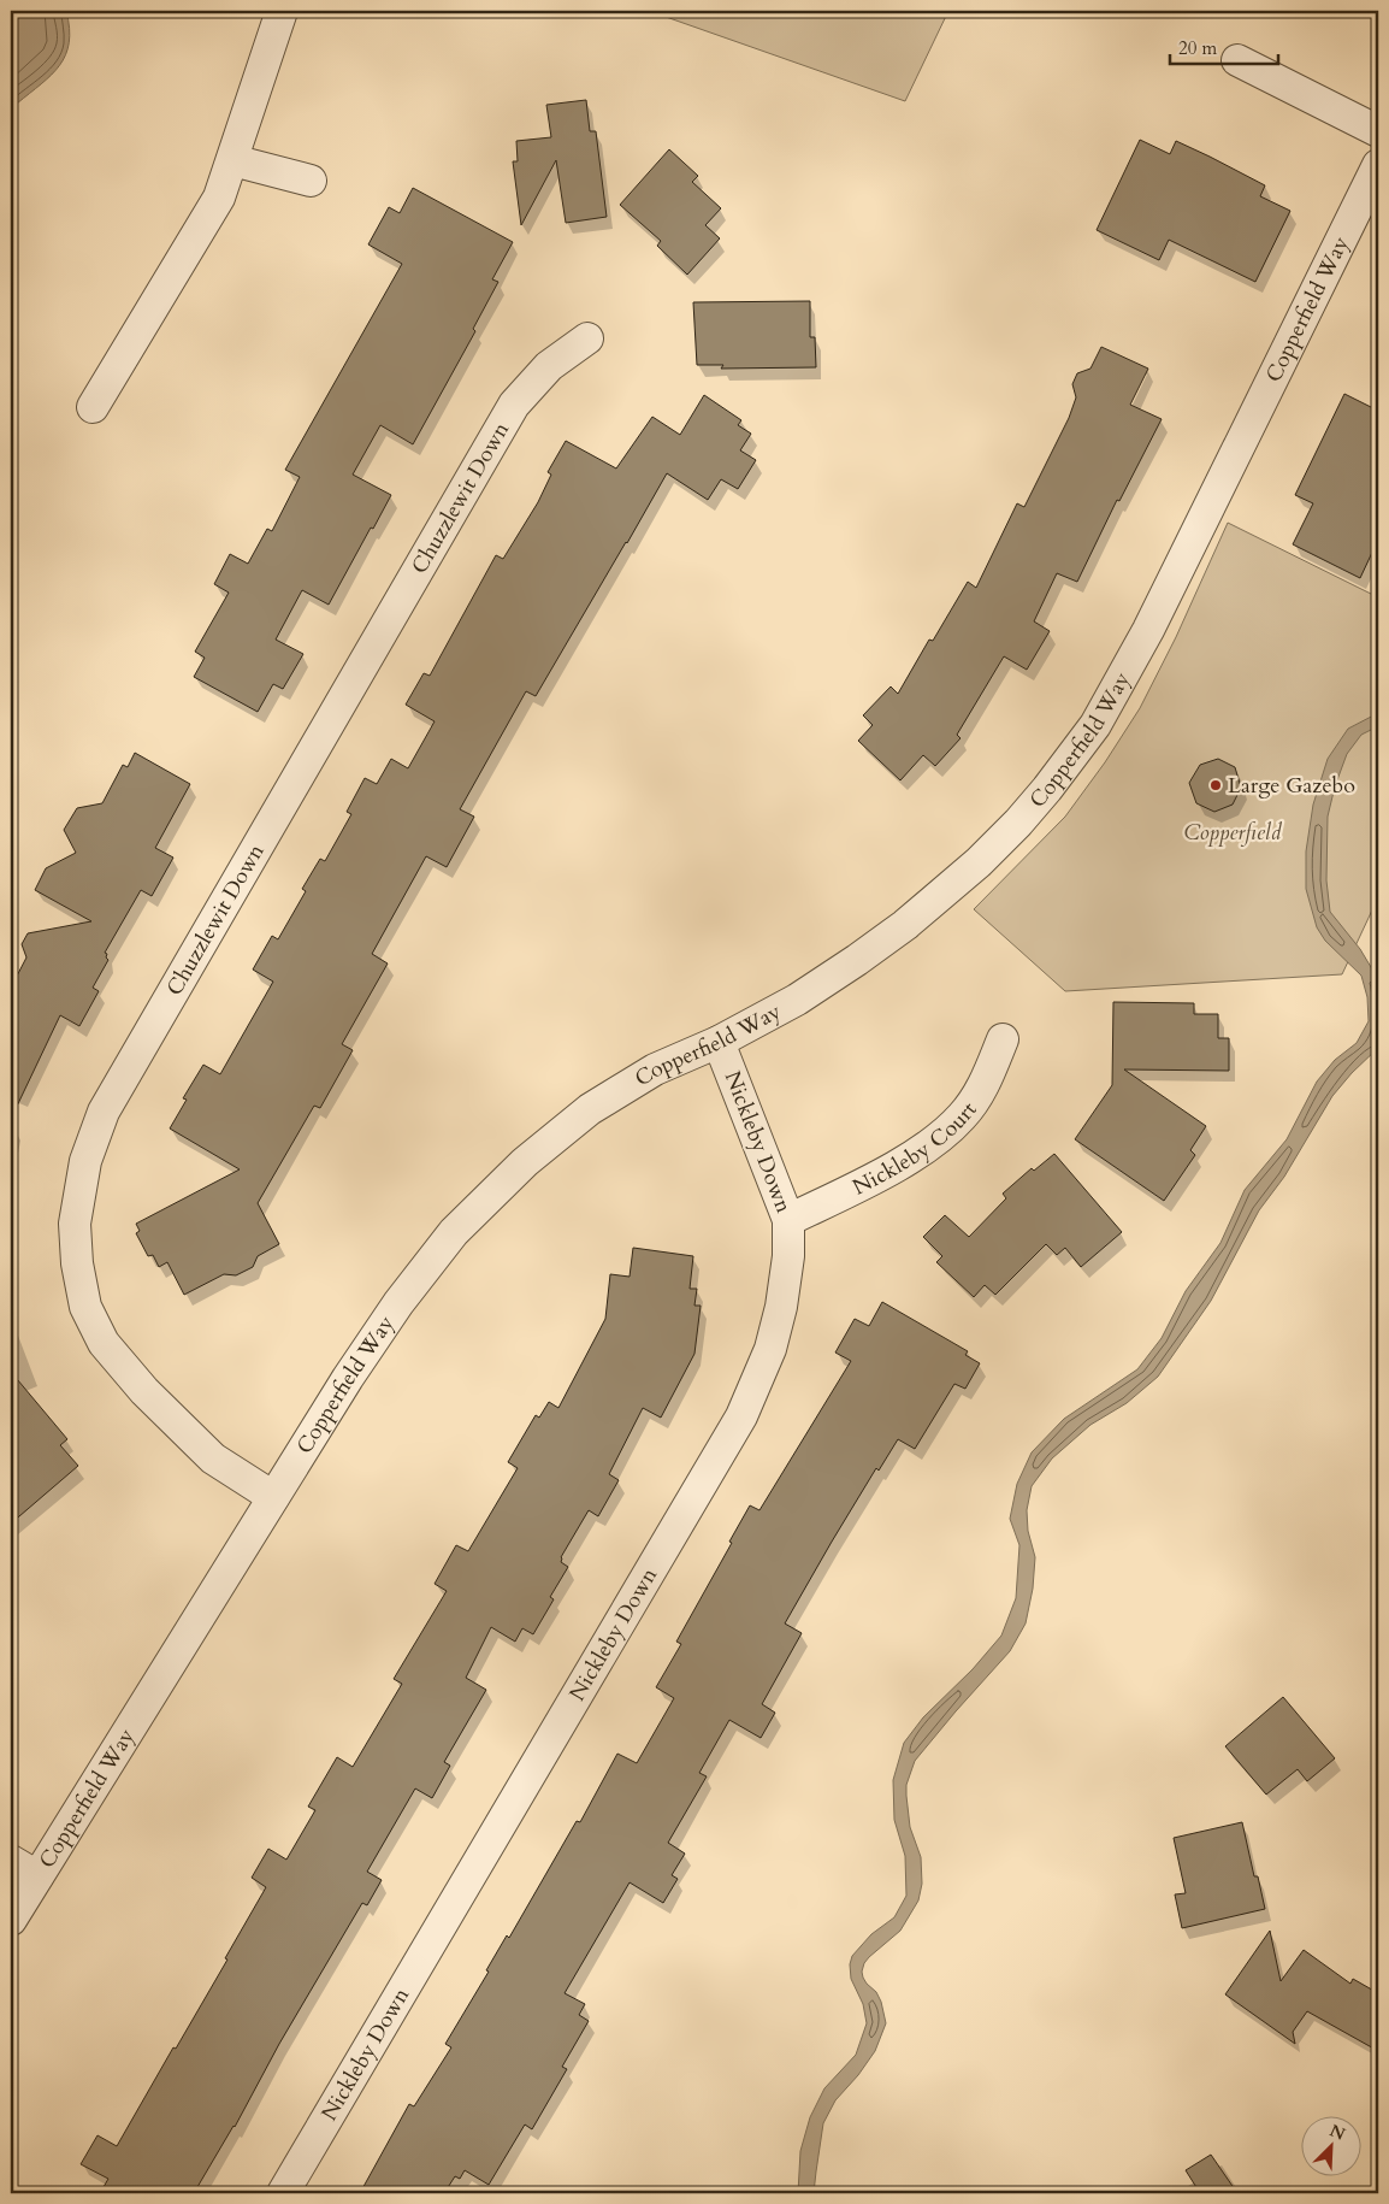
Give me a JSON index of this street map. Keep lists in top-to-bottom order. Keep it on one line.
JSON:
{"streets":{"street":["Copperfield Way","Chuzzlewit Down","Nickleby Down","Nickleby Court"]},"crossings":[["Copperfield Way","Chuzzlewit Down"],["Copperfield Way","Nickleby Down"],["Nickleby Down","Nickleby Court"]],"parks":["Copperfield"],"places":["Large Gazebo"],"scale_bar":"20 m","north":"top right"}
